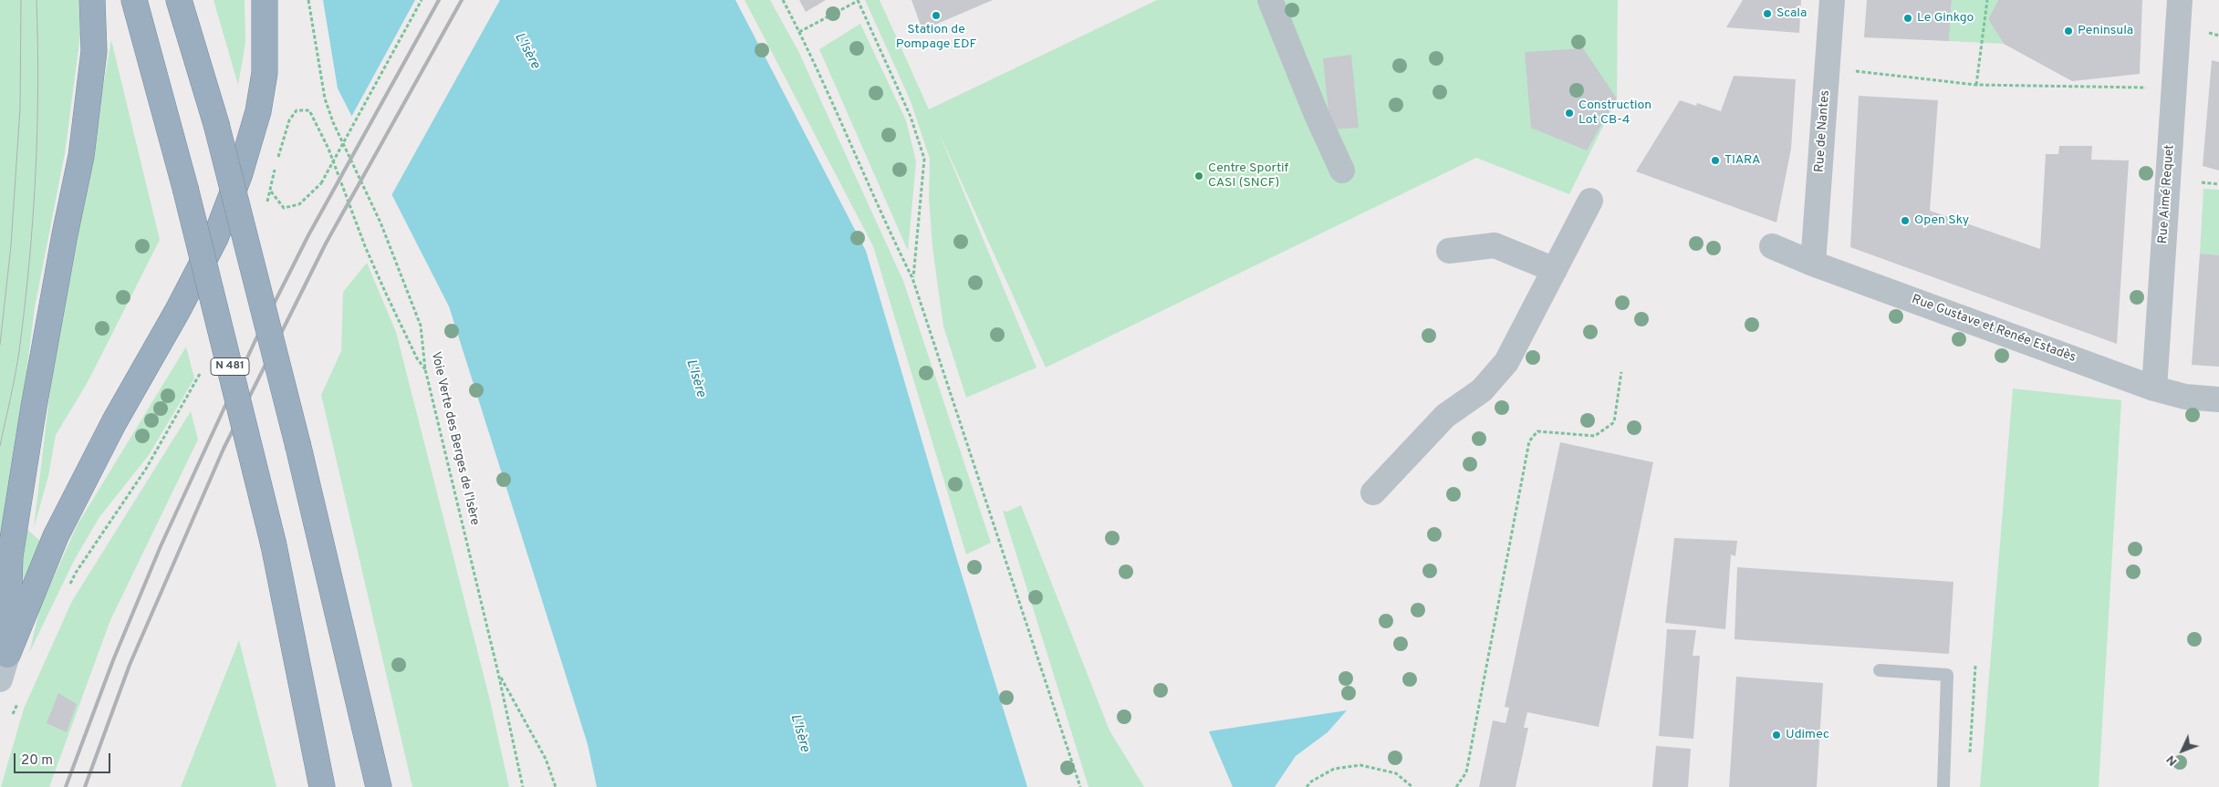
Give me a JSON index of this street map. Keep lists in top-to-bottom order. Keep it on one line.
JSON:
{"streets":{"highway":["N 481"],"street":["Rue de Nantes","Rue Aimé Requet","Rue Gustave et Renée Estadès"],"path":["Voie Verte des Berges de l'Isère"]},"crossings":[["Rue de Nantes","Rue Gustave et Renée Estadès"],["Rue Aimé Requet","Rue Gustave et Renée Estadès"]],"water":["L'Isère"],"places":["Scala","Station de Pompage EDF","Le Ginkgo","Peninsula","Construction Lot CB-4","TIARA","Centre Sportif CASI (SNCF)","Open Sky","Udimec"],"scale_bar":"20 m","north":"bottom left"}
